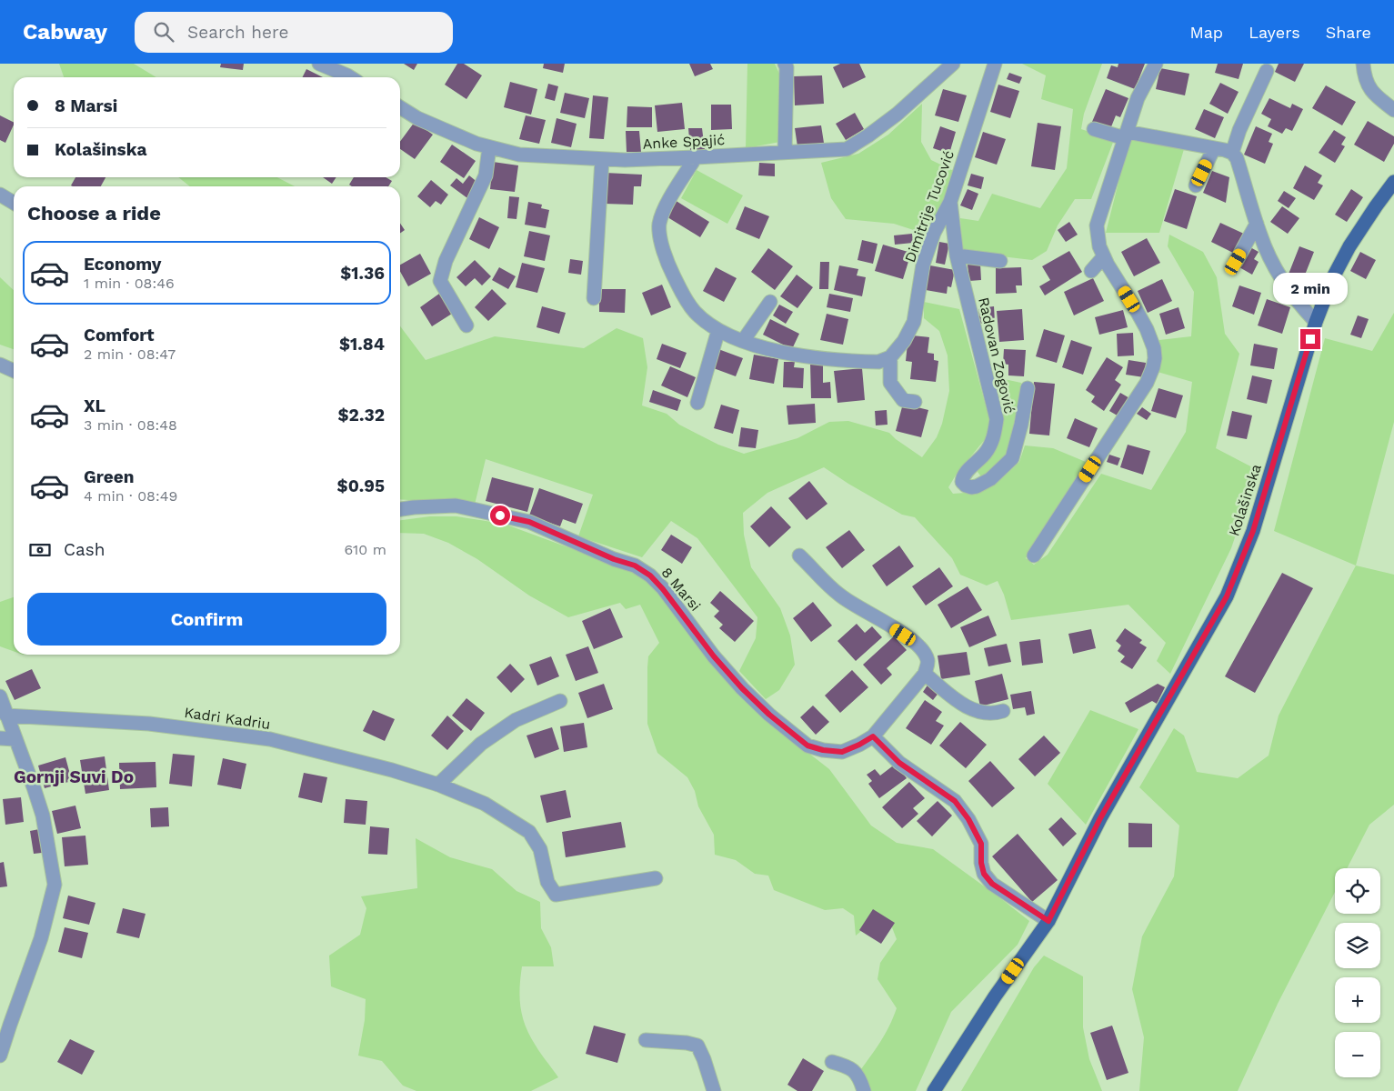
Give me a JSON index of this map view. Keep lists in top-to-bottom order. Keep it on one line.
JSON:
{"streets":{"main road":["Kolašinska"],"street":["Anke Spajić","Dimitrije Tucović","Radovan Zogović","8 Marsi","Kadri Kadriu"]},"crossings":[["Dimitrije Tucović","Radovan Zogović"]],"districts":["Gornji Suvi Do"],"page":{"header":"Cabway","search":"Search here","nav":["Map","Layers","Share"],"banner":["8 Marsi","Kolašinska"],"heading":"Choose a ride","list":[{"name":"Economy","note":"1 min · 08:46","value":"$1.36"},{"name":"Comfort","note":"2 min · 08:47","value":"$1.84"},{"name":"XL","note":"3 min · 08:48","value":"$2.32"},{"name":"Green","note":"4 min · 08:49","value":"$0.95"}],"bubble":"2 min","pay":["Cash","610 m"],"buttons":"Confirm","map_buttons":["+","−"]}}
